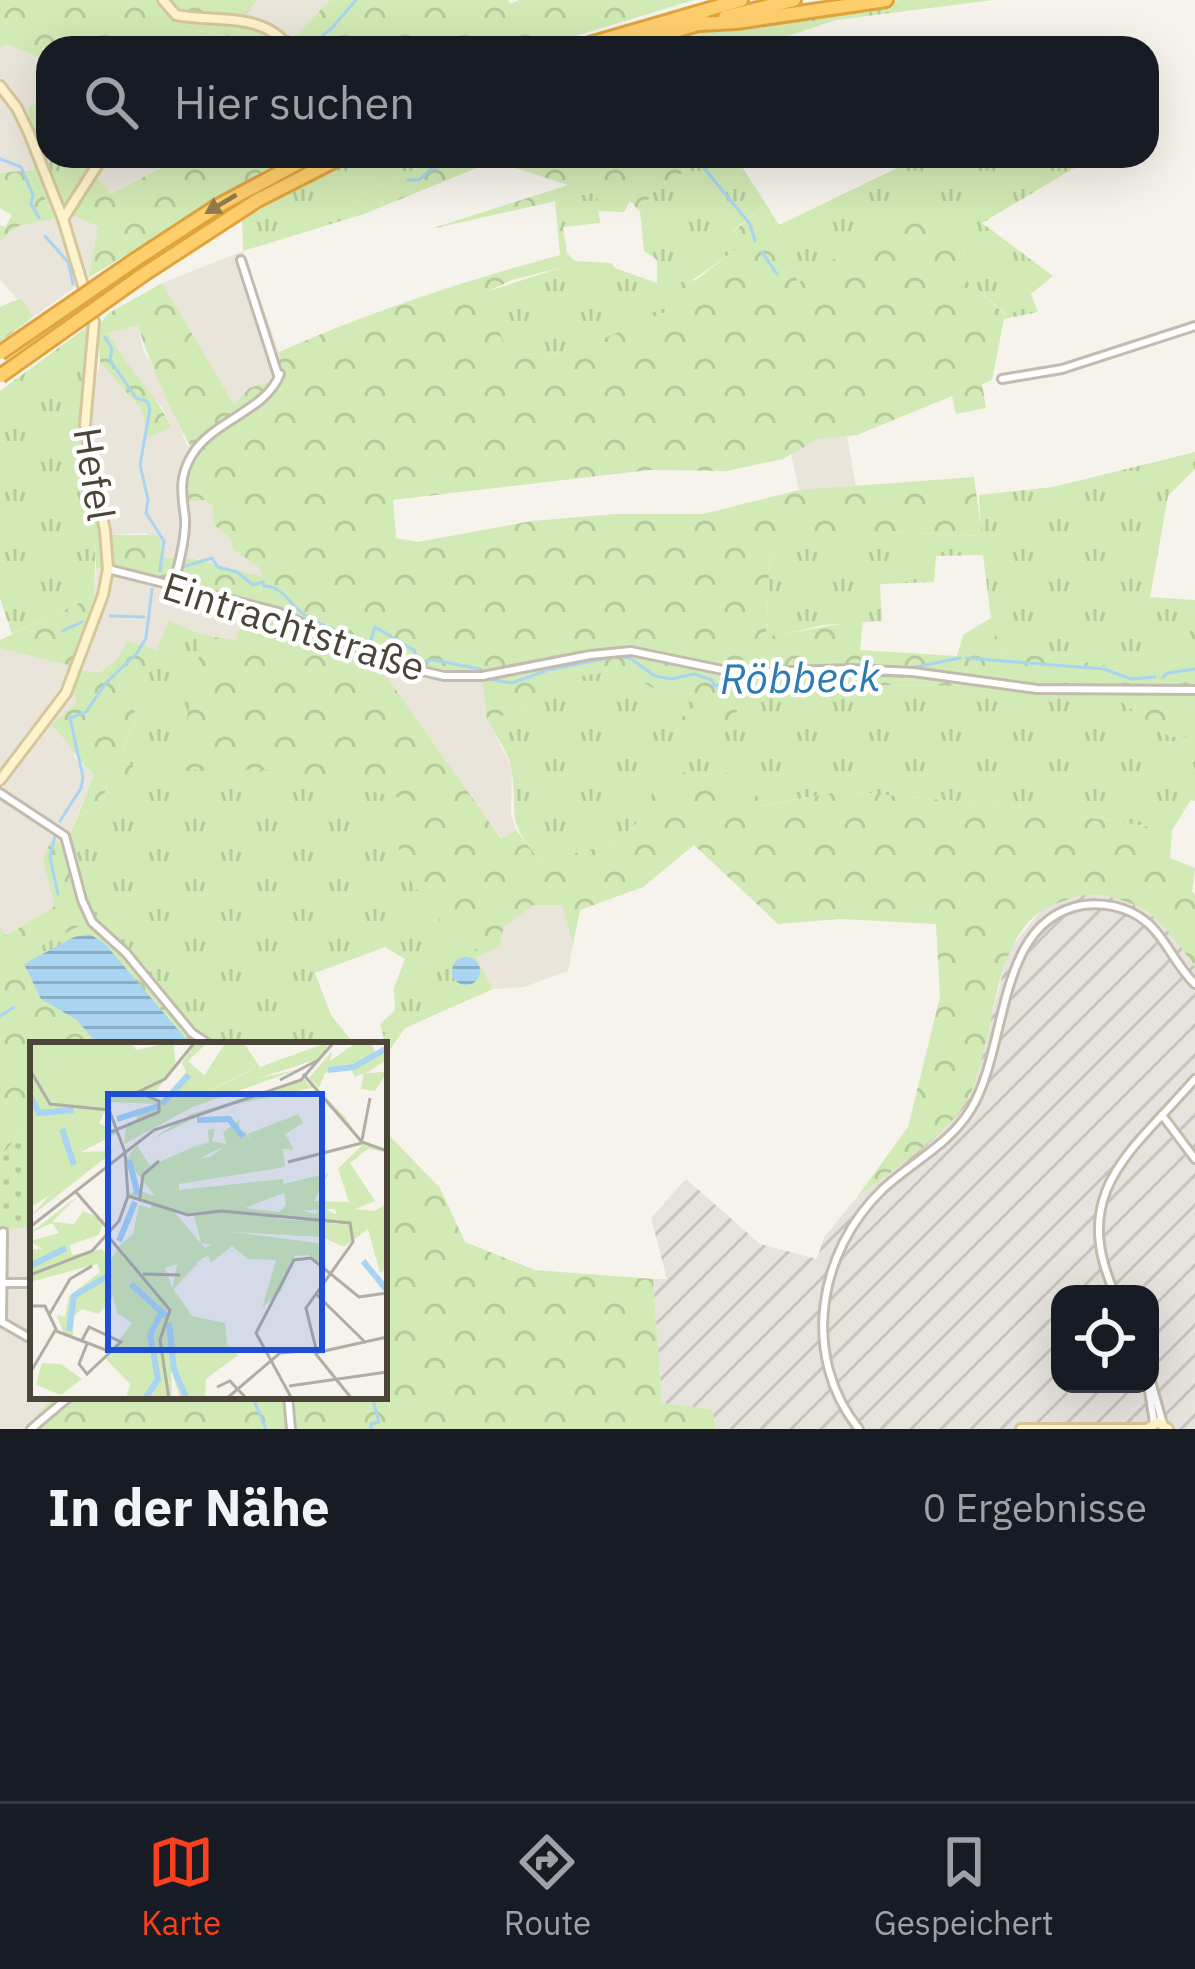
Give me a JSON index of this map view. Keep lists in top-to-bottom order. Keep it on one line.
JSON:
{"streets":{"main road":["Hefel"],"street":["Eintrachtstraße"]},"crossings":[["Hefel","Eintrachtstraße"]],"water":["Röbbeck"],"page":{"search":"Hier suchen","heading":["In der Nähe","0 Ergebnisse"],"nav":["Karte","Route","Gespeichert"]}}
